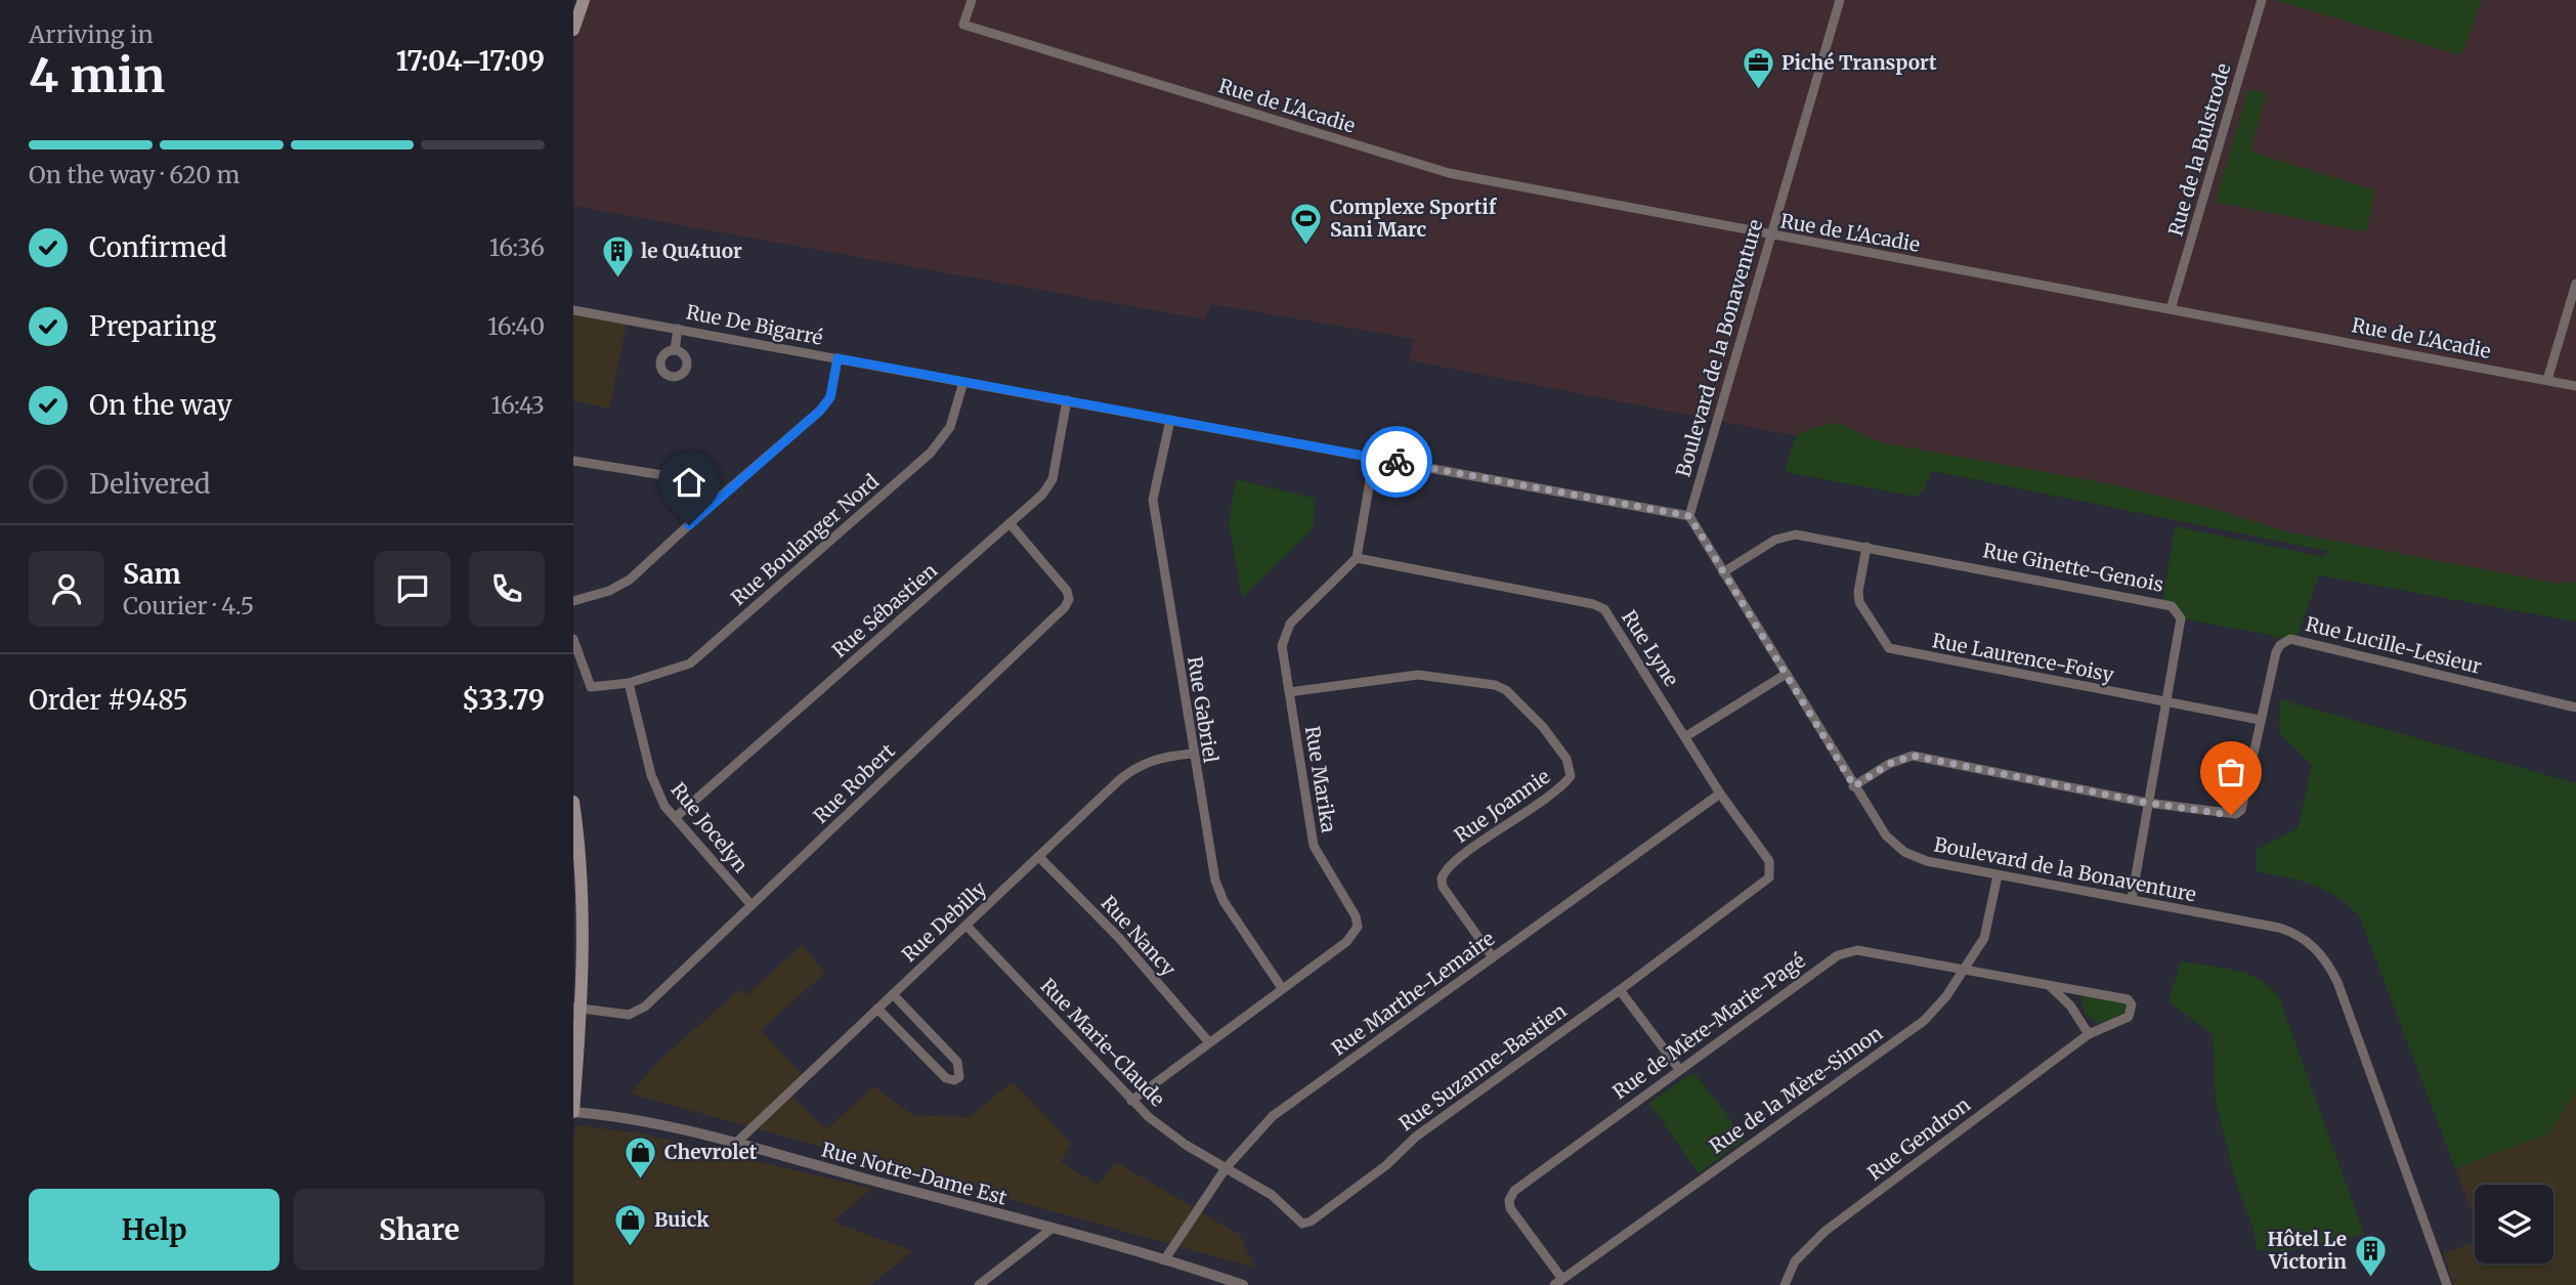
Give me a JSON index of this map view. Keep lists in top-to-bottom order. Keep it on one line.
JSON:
{"streets":{"street":["Rue de L'Acadie","Rue de la Bulstrode","Rue De Bigarré","Boulevard de la Bonaventure","Rue Boulanger Nord","Rue Ginette-Genois","Rue Sébastien","Rue Lucille-Lesieur","Rue Lyne","Rue Laurence-Foisy","Rue Gabriel","Rue Marika","Rue Robert","Rue Joannie","Rue Jocelyn","Rue Debilly","Rue Nancy","Rue Marthe-Lemaire","Rue de Mère-Marie-Pagé","Rue Marie-Claude","Rue Suzanne-Bastien","Rue de la Mère-Simon","Rue Gendron","Rue Notre-Dame Est"]},"crossings":[["Rue de L'Acadie","Rue de la Bulstrode"],["Rue de L'Acadie","Boulevard de la Bonaventure"],["Rue De Bigarré","Boulevard de la Bonaventure"],["Rue De Bigarré","Rue Boulanger Nord"],["Rue De Bigarré","Rue Sébastien"],["Rue De Bigarré","Rue Gabriel"],["Boulevard de la Bonaventure","Rue Ginette-Genois"],["Boulevard de la Bonaventure","Rue de la Mère-Simon"],["Rue Boulanger Nord","Rue Jocelyn"],["Rue Ginette-Genois","Rue Laurence-Foisy"],["Rue Sébastien","Rue Robert"],["Rue Sébastien","Rue Jocelyn"],["Rue Lucille-Lesieur","Rue Laurence-Foisy"],["Rue Lyne","Rue Marika"],["Rue Lyne","Rue Marthe-Lemaire"],["Rue Lyne","Rue Suzanne-Bastien"],["Rue Gabriel","Rue Marika"],["Rue Gabriel","Rue Debilly"],["Rue Marika","Rue Joannie"],["Rue Marika","Rue Nancy"],["Rue Marika","Rue Marie-Claude"],["Rue Robert","Rue Jocelyn"],["Rue Joannie","Rue Marthe-Lemaire"],["Rue Debilly","Rue Nancy"],["Rue Debilly","Rue Marie-Claude"],["Rue Debilly","Rue Notre-Dame Est"],["Rue Marthe-Lemaire","Rue Marie-Claude"],["Rue Marthe-Lemaire","Rue Suzanne-Bastien"],["Rue Marthe-Lemaire","Rue Notre-Dame Est"],["Rue de Mère-Marie-Pagé","Rue de la Mère-Simon"],["Rue de Mère-Marie-Pagé","Rue Gendron"],["Rue Marie-Claude","Rue Suzanne-Bastien"]],"places":{"office":["Piché Transport"],"sports":["Complexe Sportif Sani Marc"],"building":["le Qu4tuor","Hôtel Le Victorin"],"shop":["Chevrolet","Buick"]},"page":{"heading":["4 min","Arriving in","17:04–17:09"],"panel":["Sam","Courier · 4.5","Order #9485","$33.79"],"bar":"On the way · 620 m","list":[["Confirmed","16:36"],["Preparing","16:40"],["On the way","16:43"],"Delivered"],"buttons":["Help","Share"]}}
